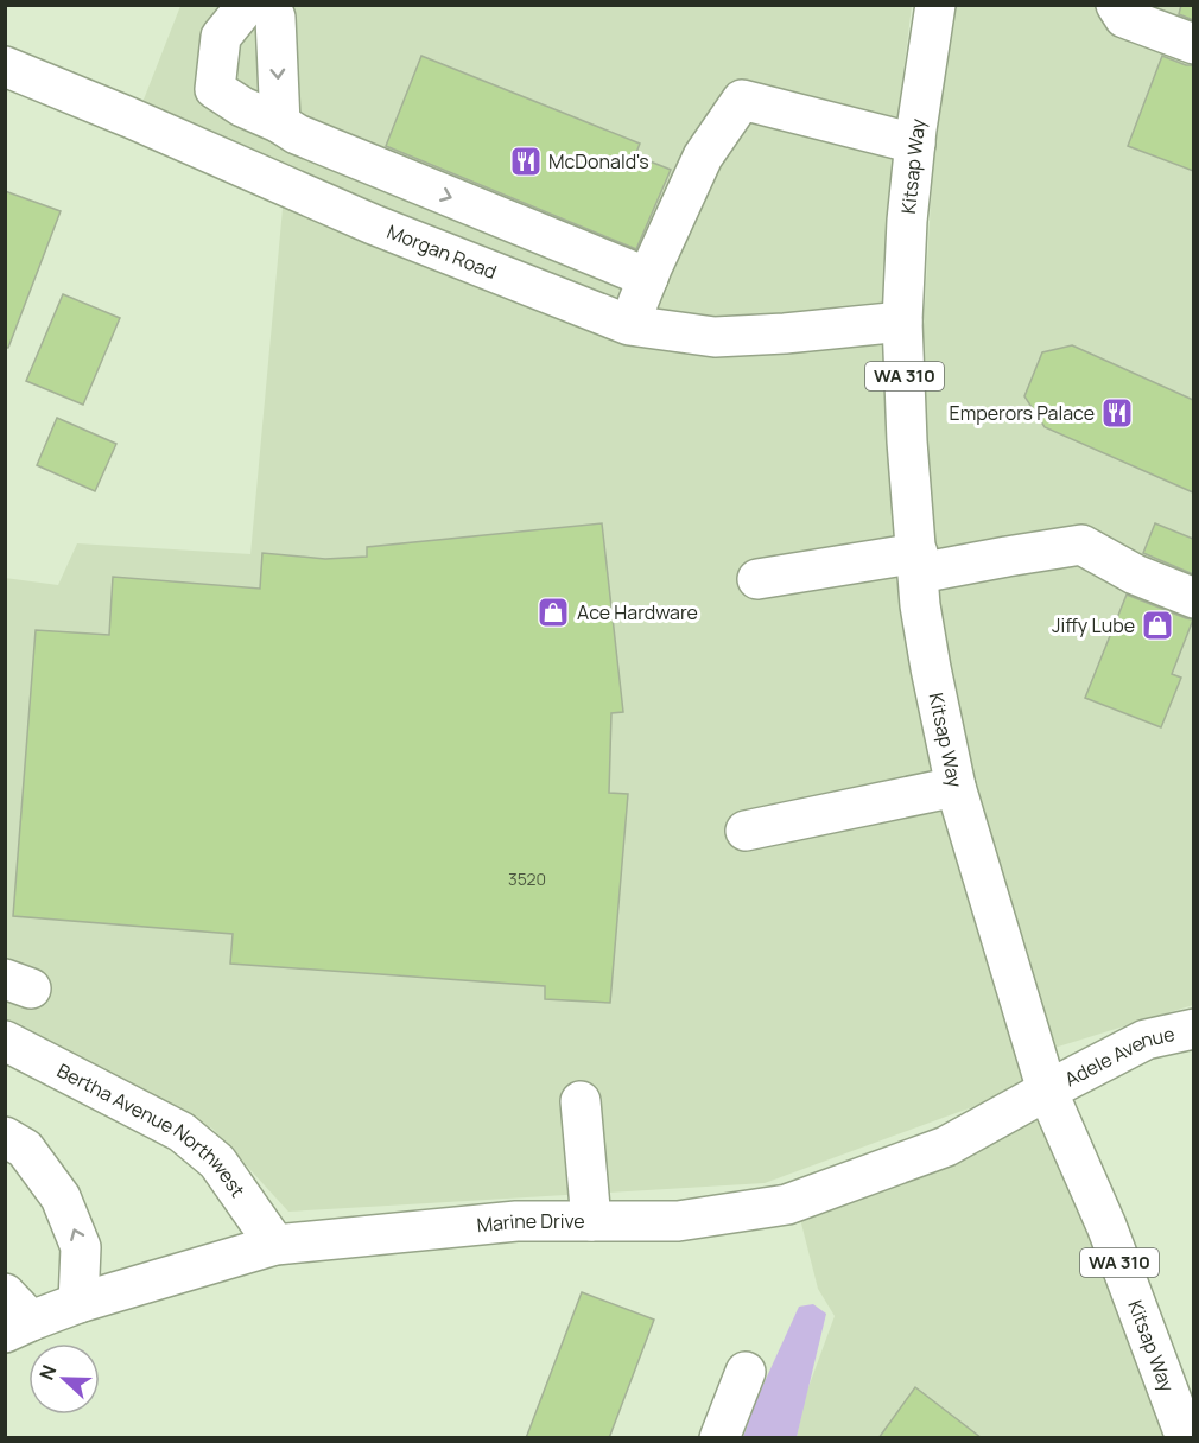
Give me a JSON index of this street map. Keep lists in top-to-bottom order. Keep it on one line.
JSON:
{"streets":{"street":["Kitsap Way","Morgan Road","WA 310","Adele Avenue","Bertha Avenue Northwest","Marine Drive"]},"crossings":[["Kitsap Way","Morgan Road"],["Kitsap Way","Adele Avenue"],["Kitsap Way","Marine Drive"],["Adele Avenue","Marine Drive"],["Bertha Avenue Northwest","Marine Drive"]],"places":{"restaurant":["McDonald's","Emperors Palace"],"shop":["Ace Hardware","Jiffy Lube"]},"house_numbers":["3520"],"north":"left"}
